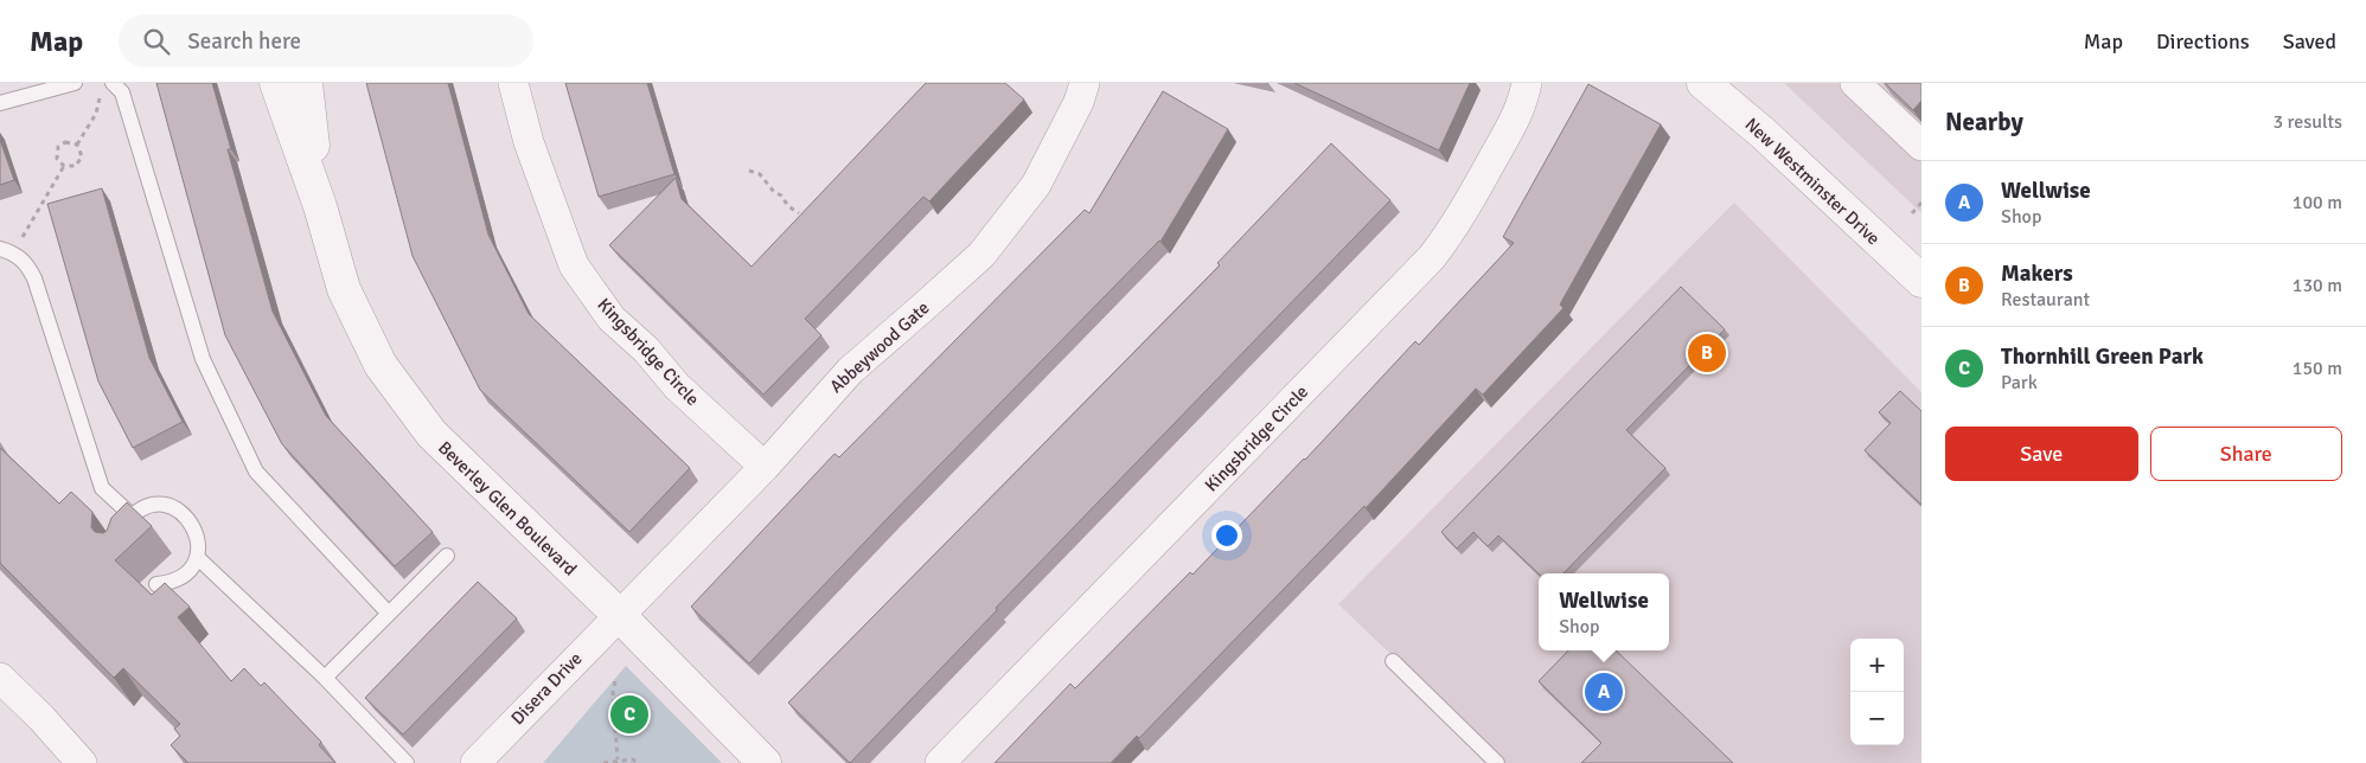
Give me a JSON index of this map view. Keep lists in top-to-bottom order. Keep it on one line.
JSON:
{"streets":{"street":["New Westminster Drive","Abbeywood Gate","Kingsbridge Circle","Beverley Glen Boulevard","Disera Drive"]},"crossings":[["Abbeywood Gate","Kingsbridge Circle"],["Abbeywood Gate","Beverley Glen Boulevard"],["Abbeywood Gate","Disera Drive"],["Beverley Glen Boulevard","Disera Drive"]],"page":{"header":"Map","search":"Search here","nav":["Map","Directions","Saved"],"heading":["Nearby","3 results"],"list":[{"mark":"A","name":"Wellwise","note":"Shop","value":"100 m"},{"mark":"B","name":"Makers","note":"Restaurant","value":"130 m"},{"mark":"C","name":"Thornhill Green Park","note":"Park","value":"150 m"}],"pins":["B","A","C"],"buttons":["Save","Share"],"popup":["Wellwise","Shop"],"map_buttons":["+","−"]}}
